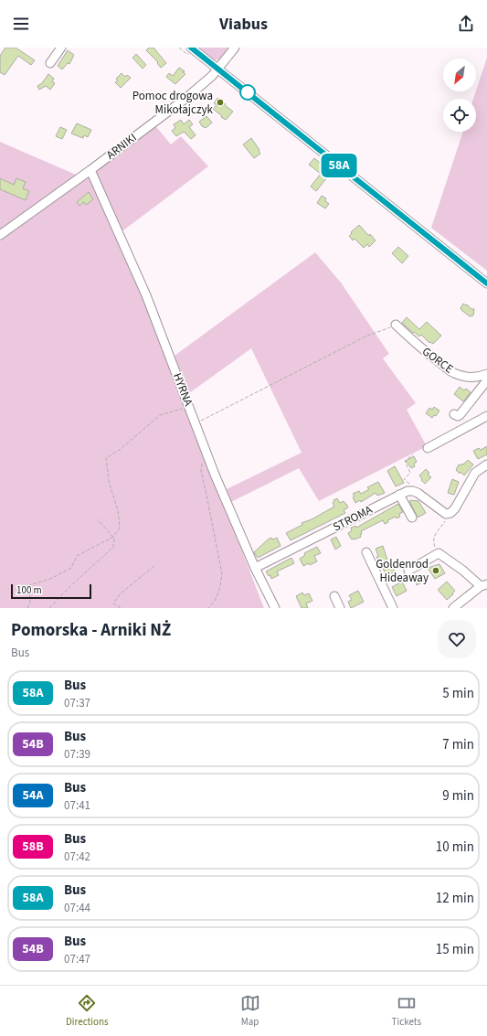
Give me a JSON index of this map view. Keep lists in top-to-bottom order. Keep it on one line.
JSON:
{"streets":{"street":["ARNIKI","GORCE","HYRNA","STROMA"]},"crossings":[["ARNIKI","HYRNA"],["HYRNA","STROMA"]],"places":["Pomoc drogowa Mikołajczyk","Goldenrod Hideaway"],"lines":["bus line 58A"],"scale_bar":"100 m","north":"bottom left","page":{"header":"Viabus","on_map":"58A","scale":"100 m","heading":["Pomorska - Arniki NŻ","Bus"],"list":[{"mark":"58A","name":"Bus","note":"07:37","value":"5 min"},{"mark":"54B","name":"Bus","note":"07:39","value":"7 min"},{"mark":"54A","name":"Bus","note":"07:41","value":"9 min"},{"mark":"58B","name":"Bus","note":"07:42","value":"10 min"},{"mark":"58A","name":"Bus","note":"07:44","value":"12 min"},{"mark":"54B","name":"Bus","note":"07:47","value":"15 min"}],"tabs":["Directions","Map","Tickets"]}}
